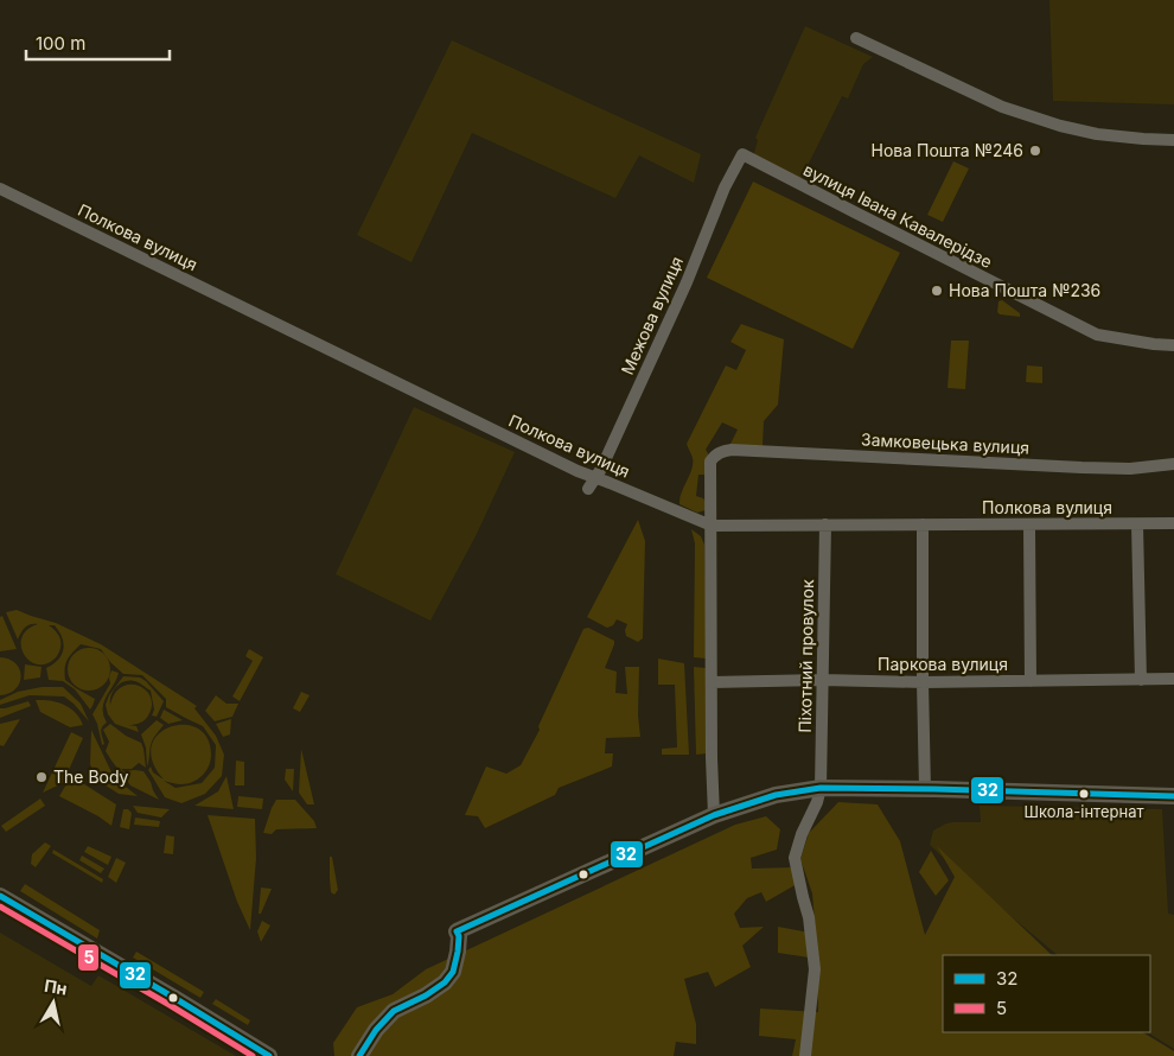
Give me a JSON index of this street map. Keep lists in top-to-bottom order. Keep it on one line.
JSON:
{"streets":{"street":["вулиця Івана Кавалерідзе","Полкова вулиця","Межова вулиця","Замковецька вулиця","Піхотний провулок","Паркова вулиця"]},"crossings":[["вулиця Івана Кавалерідзе","Межова вулиця"],["Полкова вулиця","Межова вулиця"],["Полкова вулиця","Замковецька вулиця"],["Полкова вулиця","Піхотний провулок"],["Піхотний провулок","Паркова вулиця"]],"places":["Нова Пошта №246","Нова Пошта №236","The Body","Школа-інтернат"],"lines":["transit line 32","transit line 5"],"legend":["32","5"],"scale_bar":"100 m","north":"top"}
